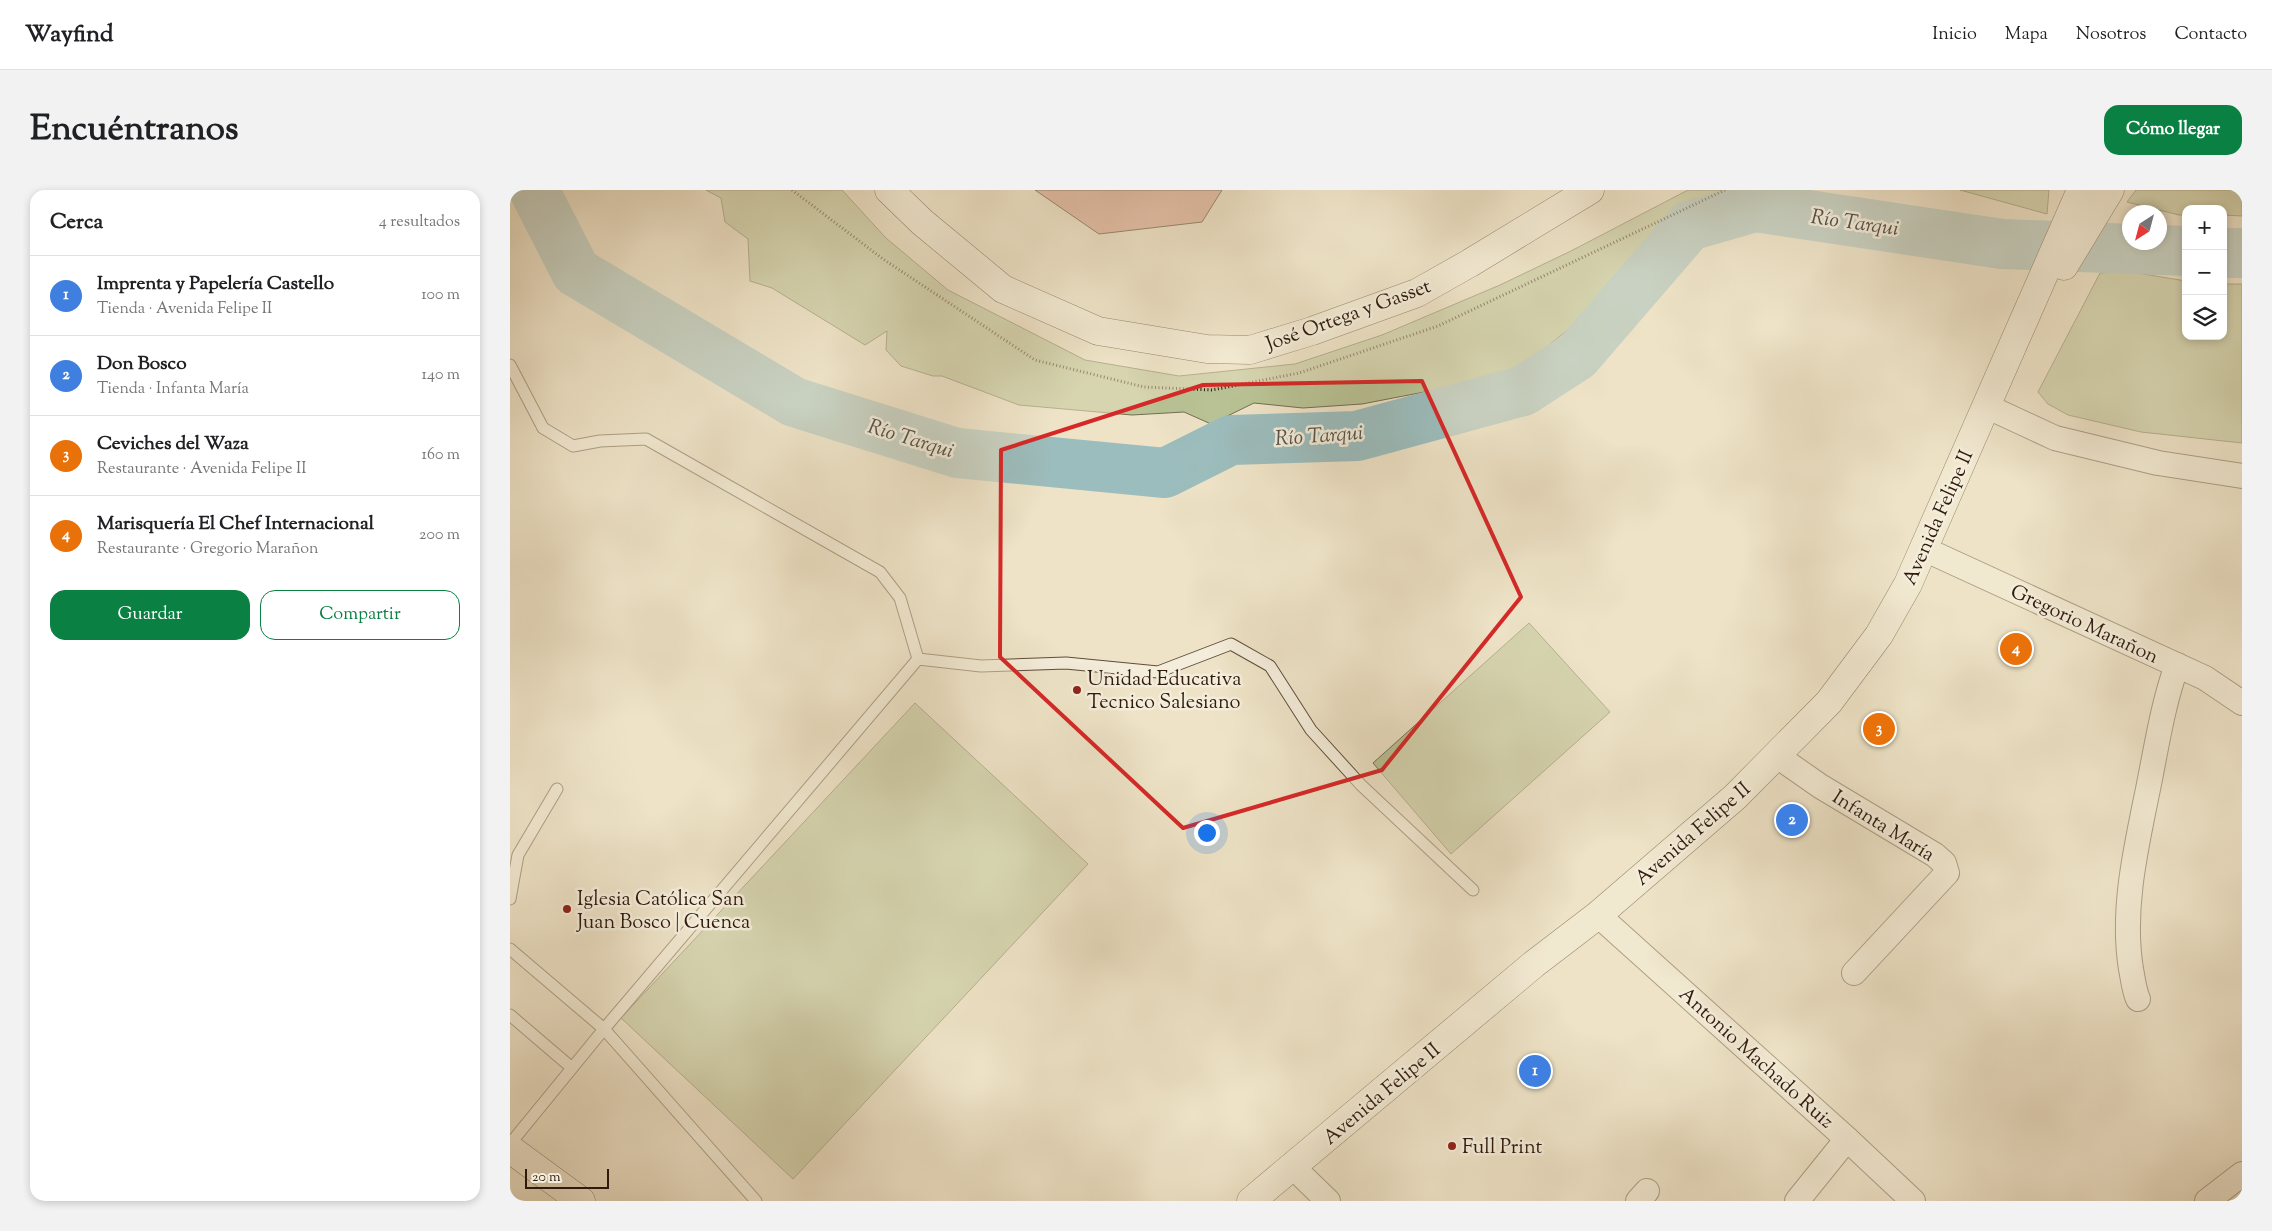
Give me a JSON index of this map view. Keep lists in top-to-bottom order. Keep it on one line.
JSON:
{"streets":{"main road":["José Ortega y Gasset","Avenida Felipe II"],"street":["Gregorio Marañon","Infanta María","Antonio Machado Ruiz"]},"crossings":[["Avenida Felipe II","Gregorio Marañon"],["Avenida Felipe II","Infanta María"],["Avenida Felipe II","Antonio Machado Ruiz"]],"water":["Río Tarqui"],"places":["Unidad Educativa Tecnico Salesiano","Iglesia Católica San Juan Bosco | Cuenca","Full Print"],"scale_bar":"20 m","north":"bottom left","page":{"header":"Wayfind","nav":["Inicio","Mapa","Nosotros","Contacto"],"title":"Encuéntranos","buttons":["Cómo llegar",["Guardar","Compartir"]],"heading":["Cerca","4 resultados"],"map_buttons":["+","−"],"list":[{"mark":"1","name":"Imprenta y Papelería Castello","note":"Tienda · Avenida Felipe II","value":"100 m"},{"mark":"2","name":"Don Bosco","note":"Tienda · Infanta María","value":"140 m"},{"mark":"3","name":"Ceviches del Waza","note":"Restaurante · Avenida Felipe II","value":"160 m"},{"mark":"4","name":"Marisquería El Chef Internacional","note":"Restaurante · Gregorio Marañon","value":"200 m"}],"pins":["4","3","2","1"],"scale":"20 m"}}
